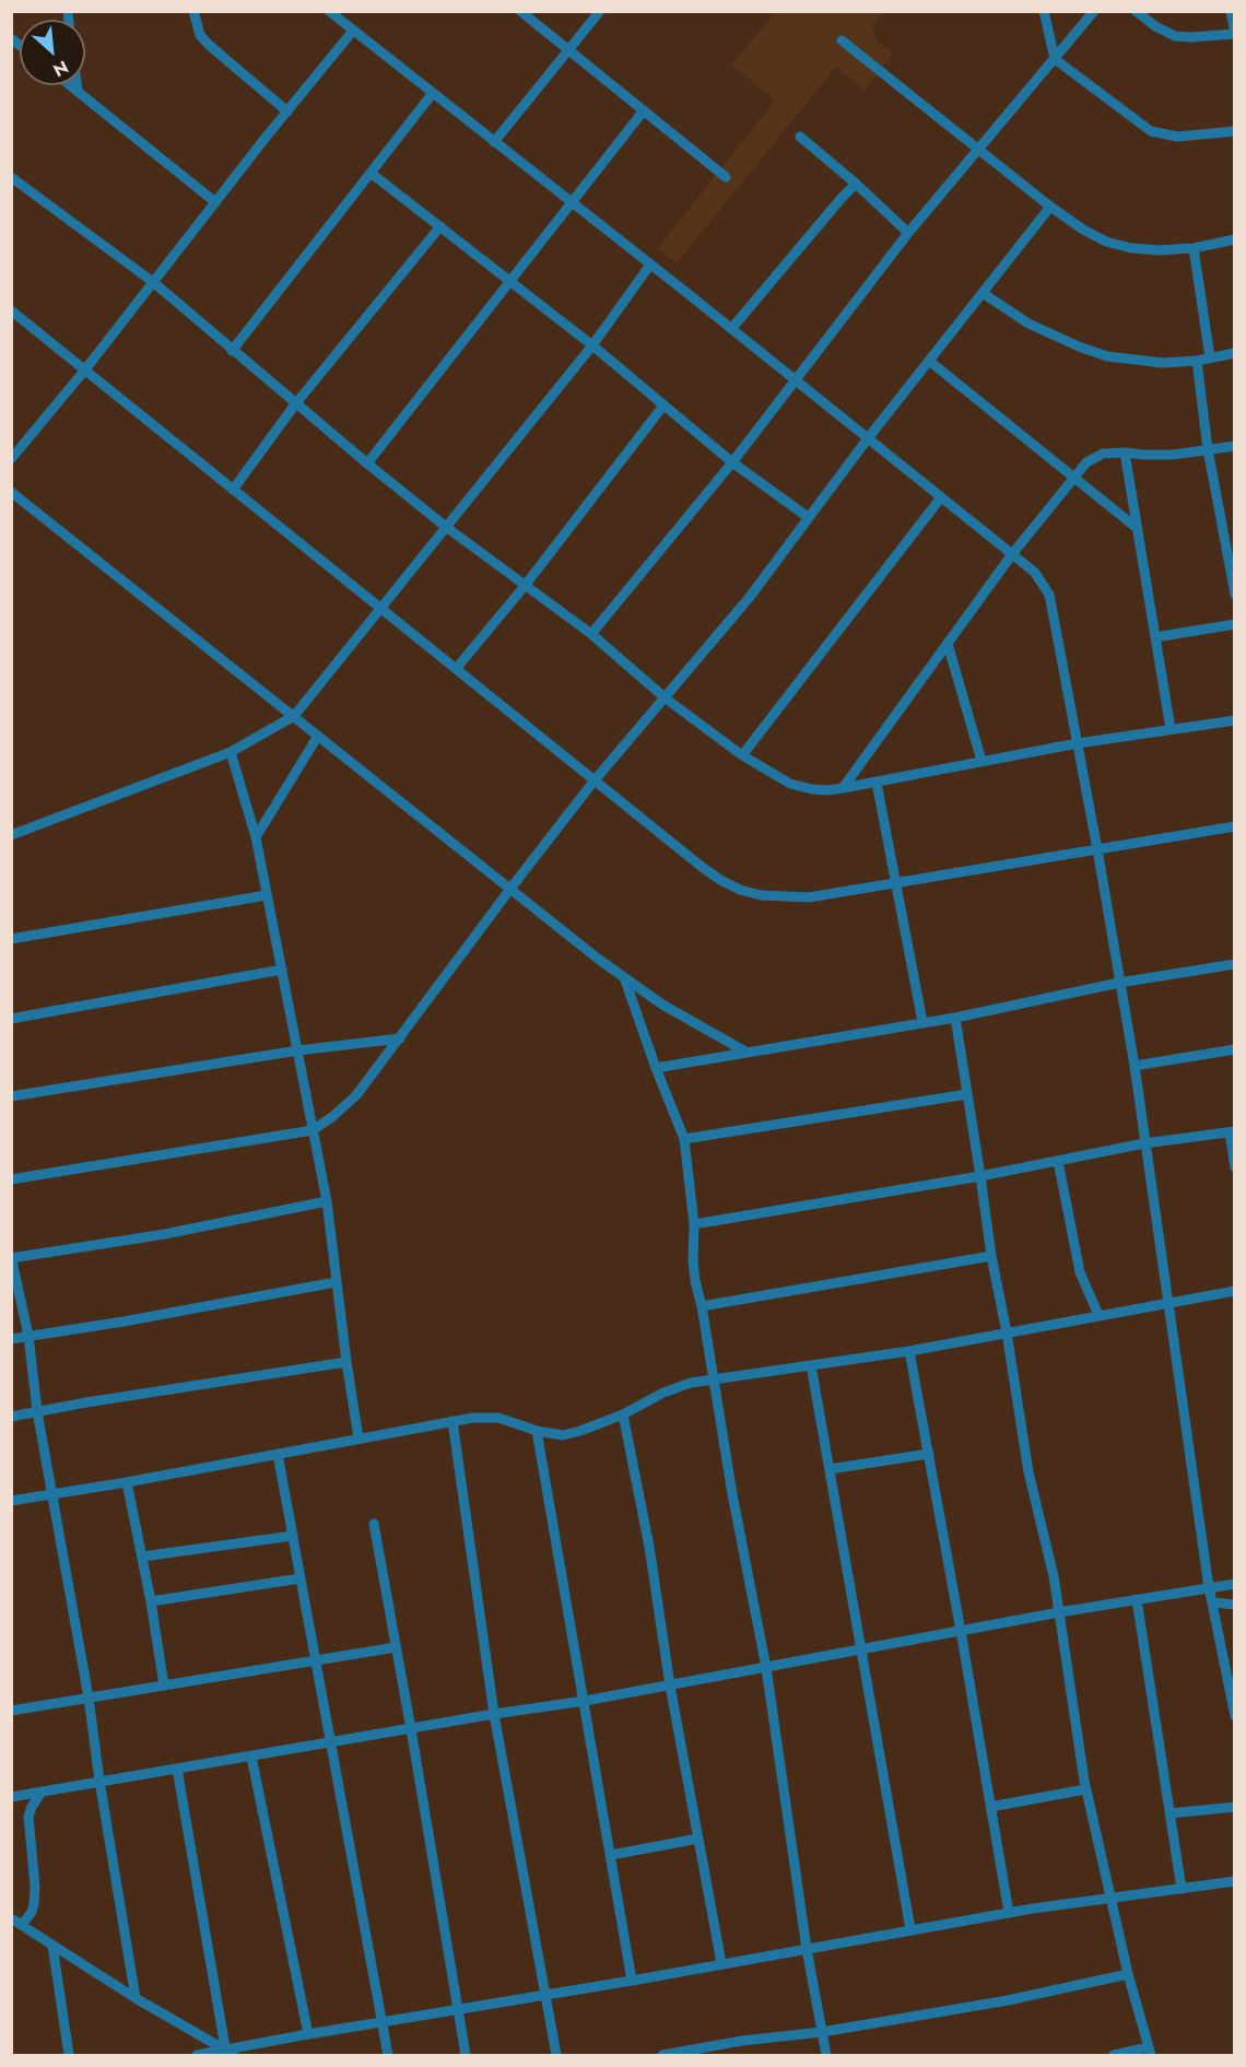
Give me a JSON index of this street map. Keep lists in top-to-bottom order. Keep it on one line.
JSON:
{"north":"bottom right"}
